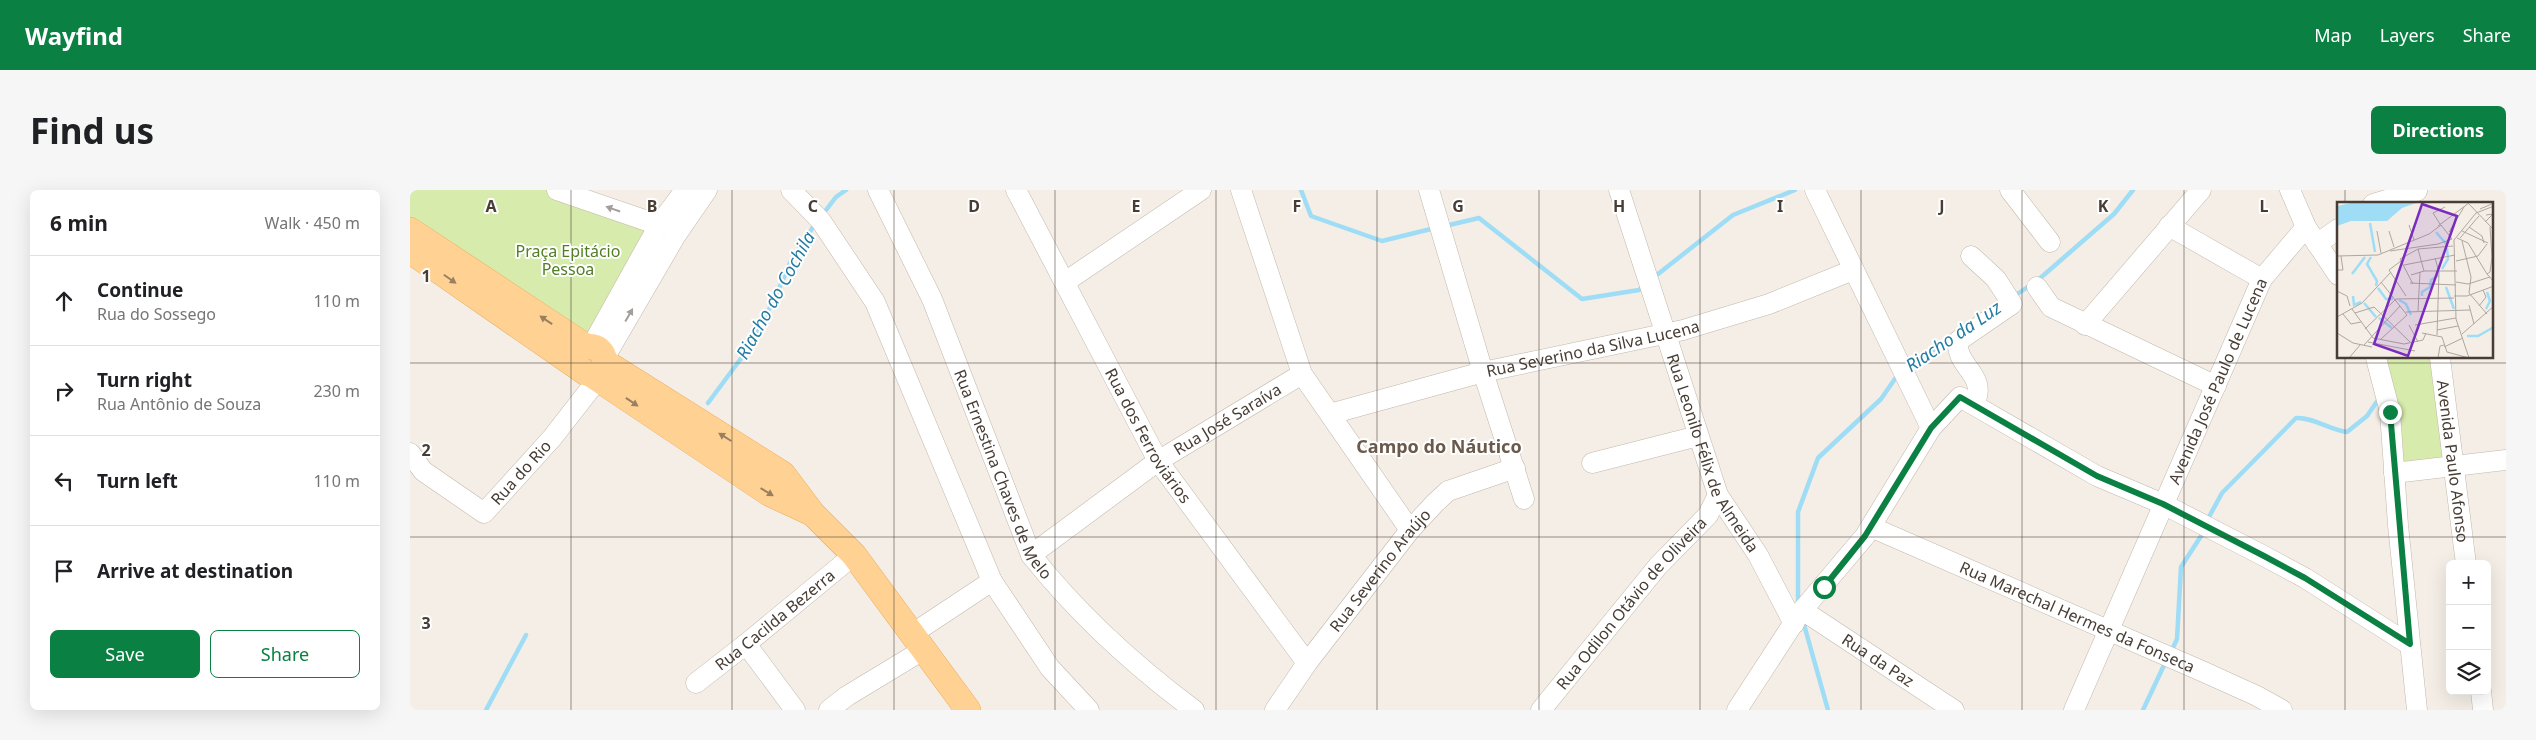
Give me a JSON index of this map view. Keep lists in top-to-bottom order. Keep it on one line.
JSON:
{"streets":{"street":["Rua Severino da Silva Lucena","Avenida José Paulo de Lucena","Rua José Saraíva","Rua dos Ferroviários","Rua Leonilo Félix de Almeida","Avenida Paulo Afonso","Rua do Rio","Rua Ernestina Chaves de Melo","Rua Severino Araújo","Rua Odilon Otávio de Oliveira","Rua Marechal Hermes da Fonseca","Rua Cacilda Bezerra","Rua da Paz"]},"crossings":[["Rua Severino da Silva Lucena","Rua Leonilo Félix de Almeida"],["Avenida José Paulo de Lucena","Rua Marechal Hermes da Fonseca"],["Rua José Saraíva","Rua dos Ferroviários"],["Rua José Saraíva","Rua Ernestina Chaves de Melo"],["Rua dos Ferroviários","Rua Severino Araújo"],["Rua Leonilo Félix de Almeida","Rua Odilon Otávio de Oliveira"],["Rua Leonilo Félix de Almeida","Rua da Paz"]],"districts":["Campo do Náutico"],"water":["Riacho do Cochila","Riacho da Luz"],"parks":["Praça Epitácio Pessoa"],"page":{"header":"Wayfind","nav":["Map","Layers","Share"],"buttons":["Directions",["Save","Share"]],"title":"Find us","heading":["6 min","Walk · 450 m"],"list":[["Continue","Rua do Sossego","110 m"],["Turn right","Rua Antônio de Souza","230 m"],["Turn left","110 m"],"Arrive at destination"],"map_buttons":["+","−"]},"grid":{"columns":["A","B","C","D","E","F","G","H","I","J","K","L"],"rows":["1","2","3"]}}
